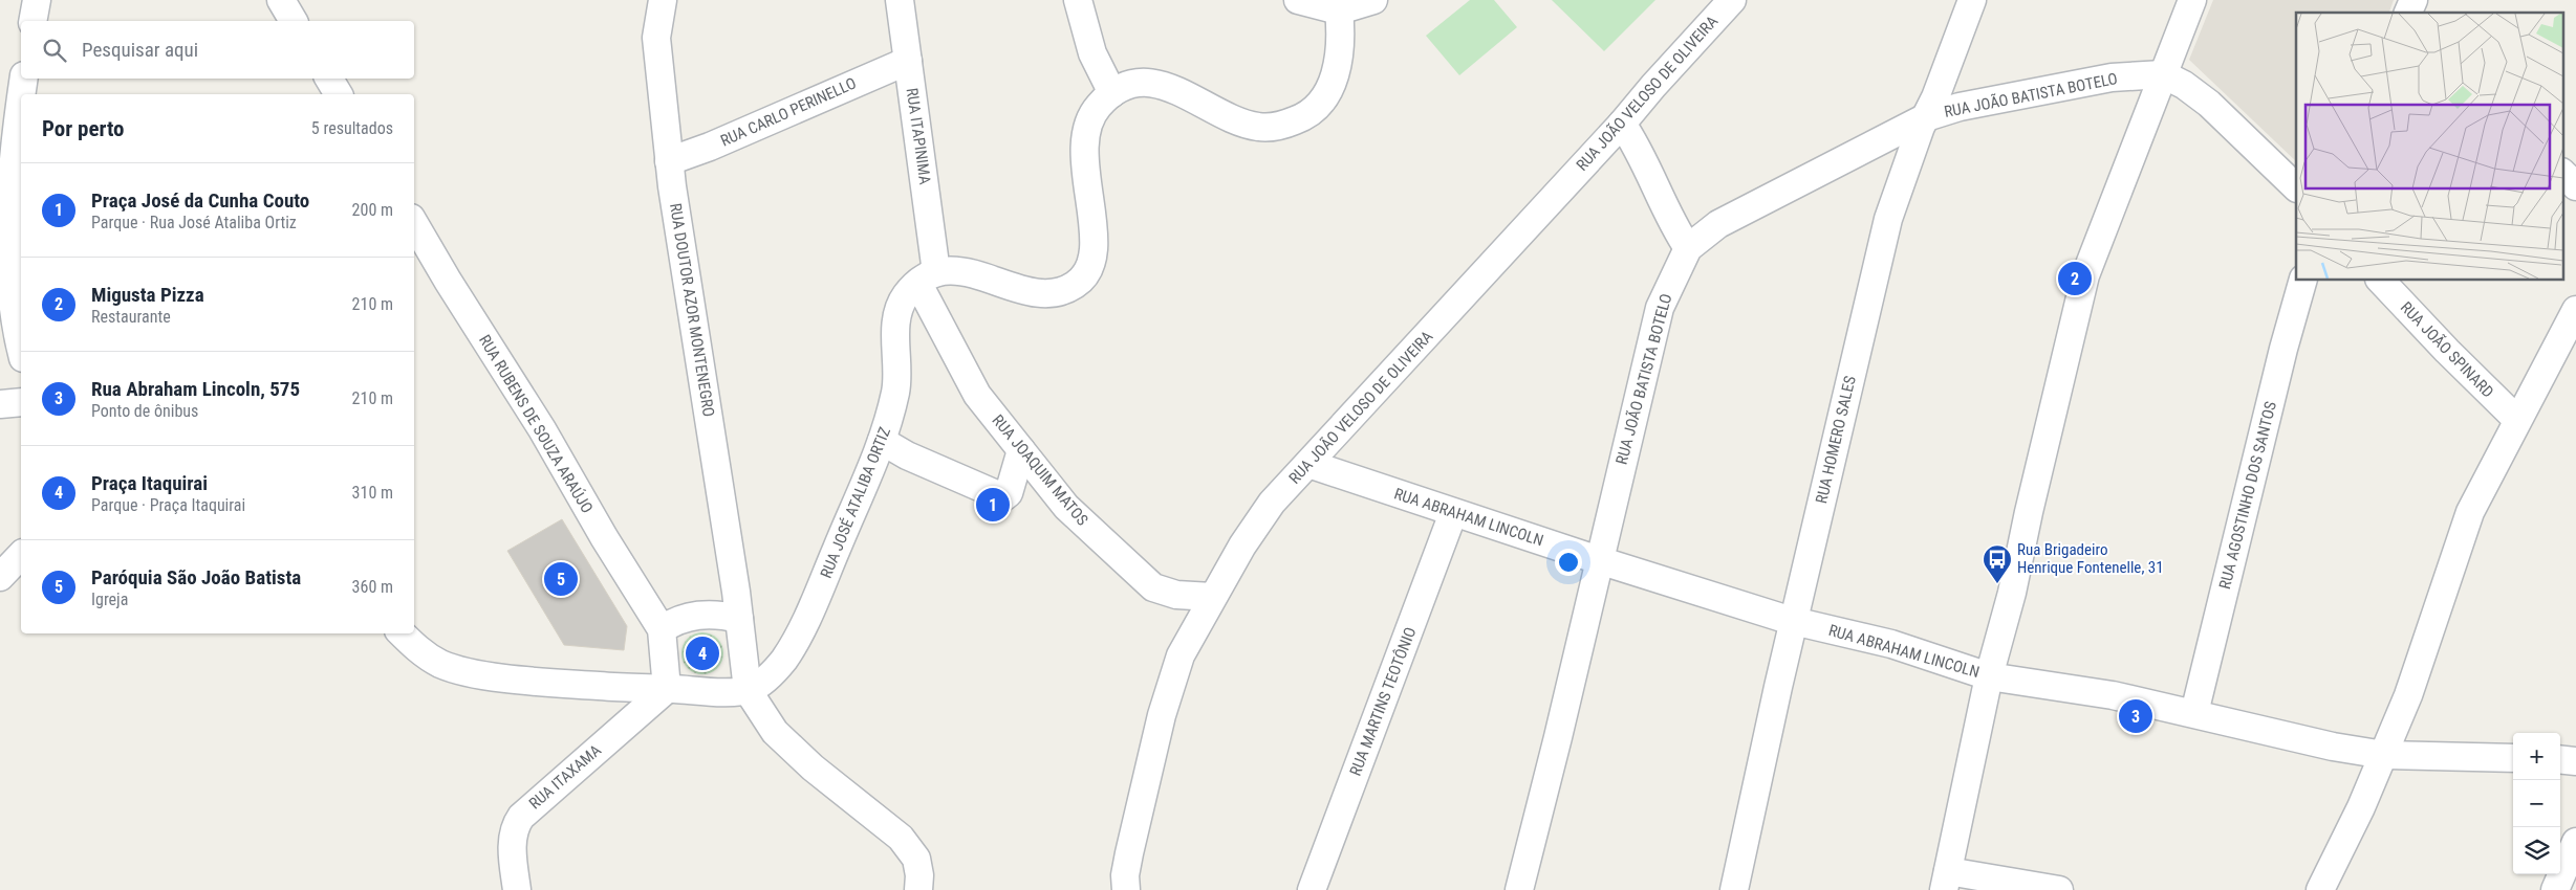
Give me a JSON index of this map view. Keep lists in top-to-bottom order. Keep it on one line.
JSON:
{"streets":{"street":["RUA JOÃO VELOSO DE OLIVEIRA","RUA JOÃO BATISTA BOTELO","RUA CARLO PERINELLO","RUA ITAPINIMA","RUA DOUTOR AZOR MONTENEGRO","RUA JOÃO SPINARD","RUA RUBENS DE SOUZA ARAÚJO","RUA HOMERO SALES","RUA JOAQUIM MATOS","RUA AGOSTINHO DOS SANTOS","RUA JOSÉ ATALIBA ORTIZ","RUA ABRAHAM LINCOLN","RUA MARTINS TEOTÔNIO","RUA ITAXAMA"]},"crossings":[["RUA JOÃO VELOSO DE OLIVEIRA","RUA JOAQUIM MATOS"],["RUA JOÃO VELOSO DE OLIVEIRA","RUA ABRAHAM LINCOLN"],["RUA JOÃO BATISTA BOTELO","RUA HOMERO SALES"],["RUA JOÃO BATISTA BOTELO","RUA ABRAHAM LINCOLN"],["RUA CARLO PERINELLO","RUA ITAPINIMA"],["RUA CARLO PERINELLO","RUA DOUTOR AZOR MONTENEGRO"],["RUA ITAPINIMA","RUA JOAQUIM MATOS"],["RUA ITAPINIMA","RUA JOSÉ ATALIBA ORTIZ"],["RUA DOUTOR AZOR MONTENEGRO","RUA JOSÉ ATALIBA ORTIZ"],["RUA HOMERO SALES","RUA ABRAHAM LINCOLN"],["RUA JOAQUIM MATOS","RUA JOSÉ ATALIBA ORTIZ"],["RUA AGOSTINHO DOS SANTOS","RUA ABRAHAM LINCOLN"],["RUA ABRAHAM LINCOLN","RUA MARTINS TEOTÔNIO"]],"places":{"bus stop":["Rua Brigadeiro Henrique Fontenelle, 31"]},"page":{"search":"Pesquisar aqui","heading":["Por perto","5 resultados"],"list":[{"mark":"1","name":"Praça José da Cunha Couto","note":"Parque · Rua José Ataliba Ortiz","value":"200 m"},{"mark":"2","name":"Migusta Pizza","note":"Restaurante","value":"210 m"},{"mark":"3","name":"Rua Abraham Lincoln, 575","note":"Ponto de ônibus","value":"210 m"},{"mark":"4","name":"Praça Itaquirai","note":"Parque · Praça Itaquirai","value":"310 m"},{"mark":"5","name":"Paróquia São João Batista","note":"Igreja","value":"360 m"}],"pins":["2","1","5","4","3"],"map_buttons":["+","−"]}}
